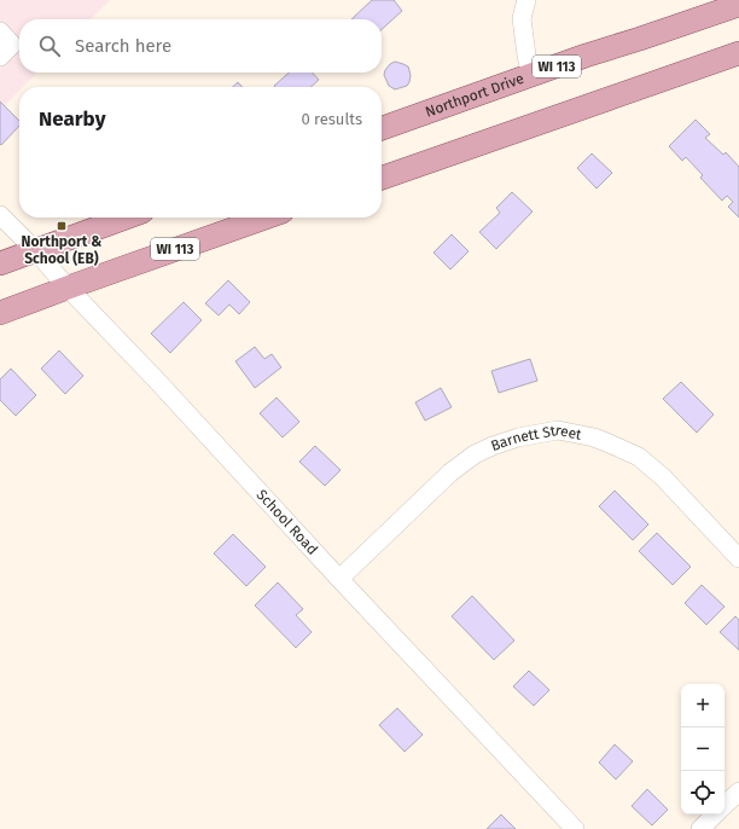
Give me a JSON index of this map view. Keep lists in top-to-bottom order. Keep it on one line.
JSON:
{"streets":{"main road":["WI 113","Northport Drive"],"street":["Barnett Street","School Road"]},"crossings":[["WI 113","School Road"],["Barnett Street","School Road"]],"places":{"transit":["Northport & School (EB)"]},"page":{"search":"Search here","heading":["Nearby","0 results"],"map_buttons":["+","−"]}}
